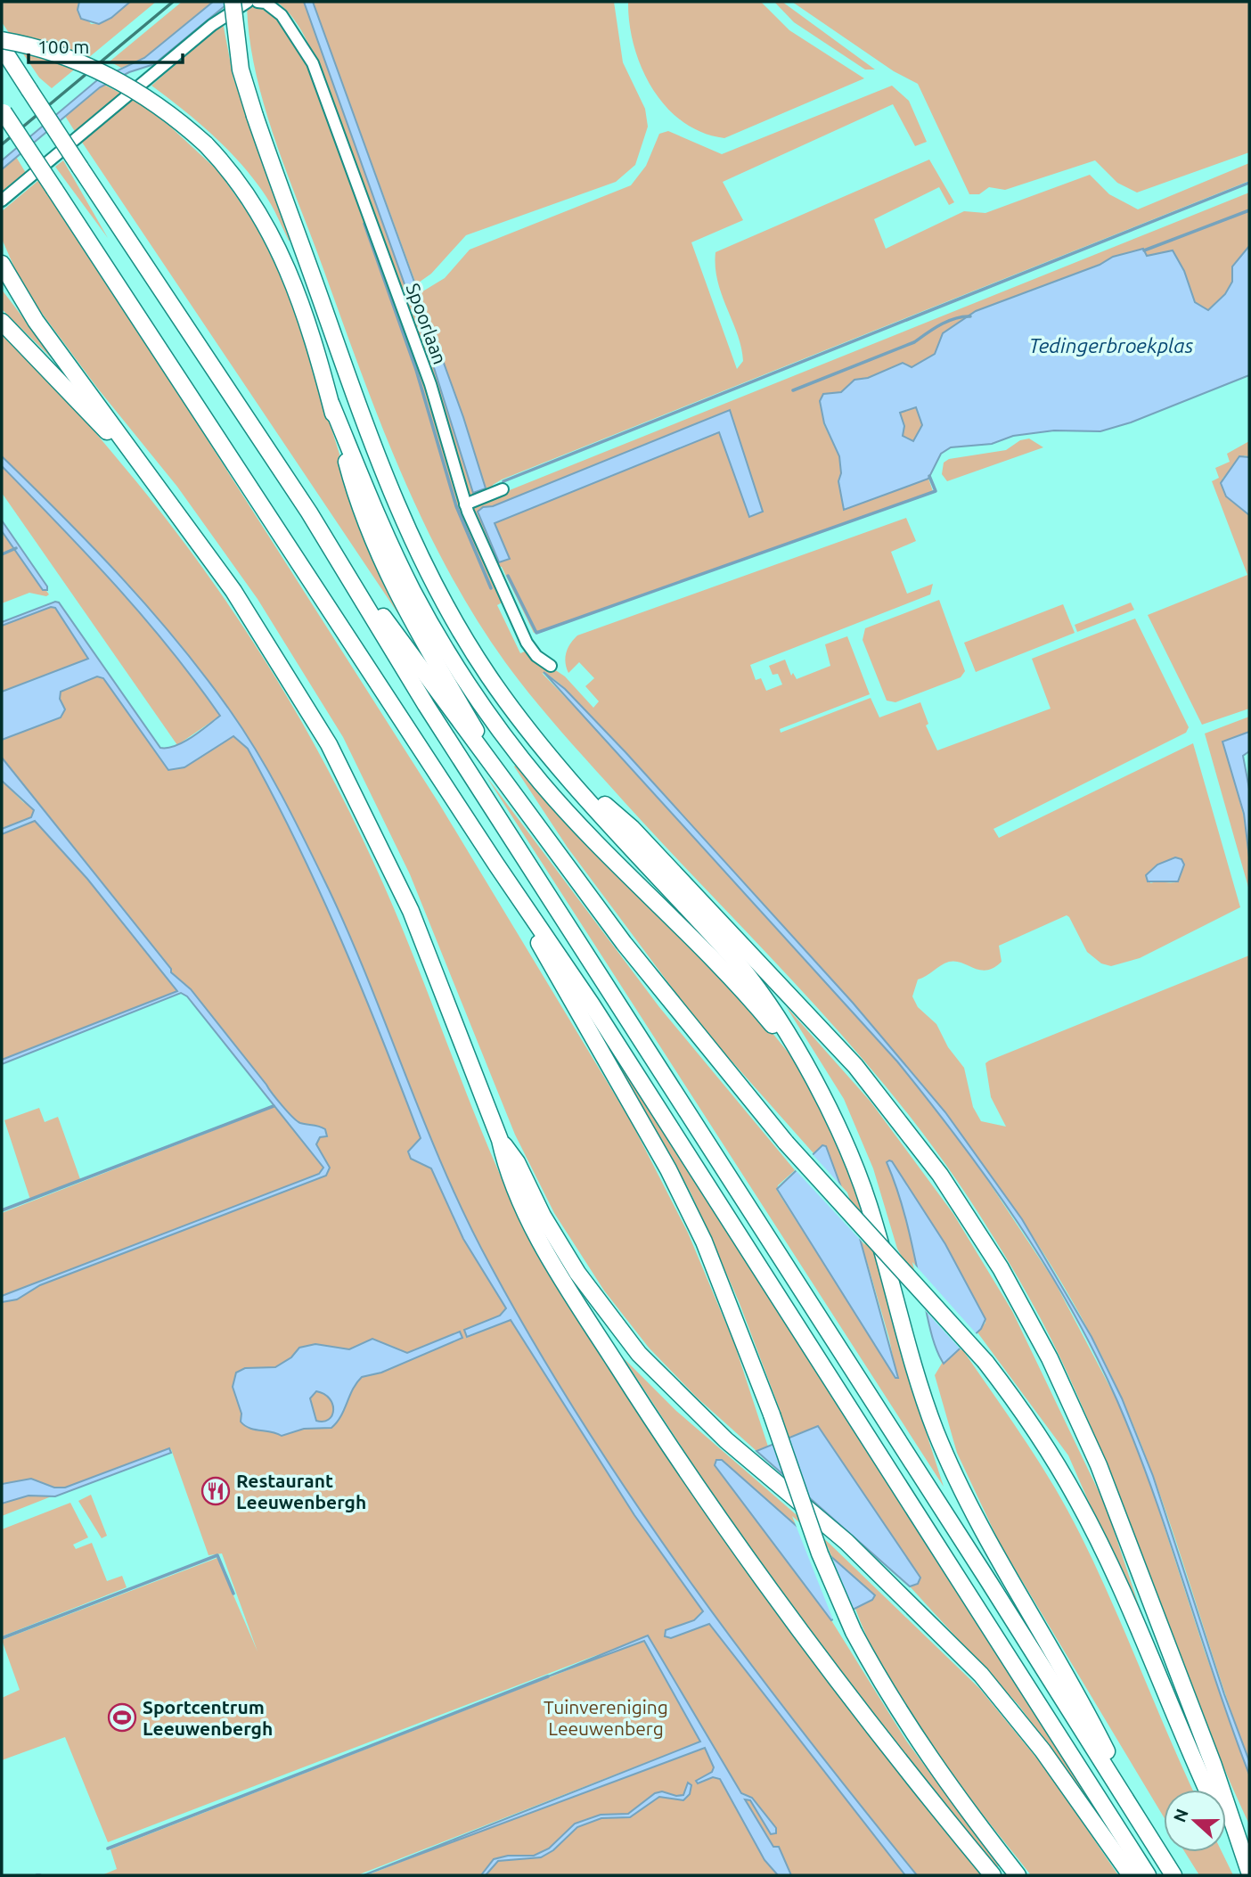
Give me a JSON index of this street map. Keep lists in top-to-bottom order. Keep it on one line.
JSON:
{"streets":{"street":["Spoorlaan"]},"water":["Tedingerbroekplas"],"parks":["Tuinvereniging Leeuwenberg"],"places":{"restaurant":["Restaurant Leeuwenbergh"],"sports":["Sportcentrum Leeuwenbergh"]},"scale_bar":"100 m","north":"left"}
